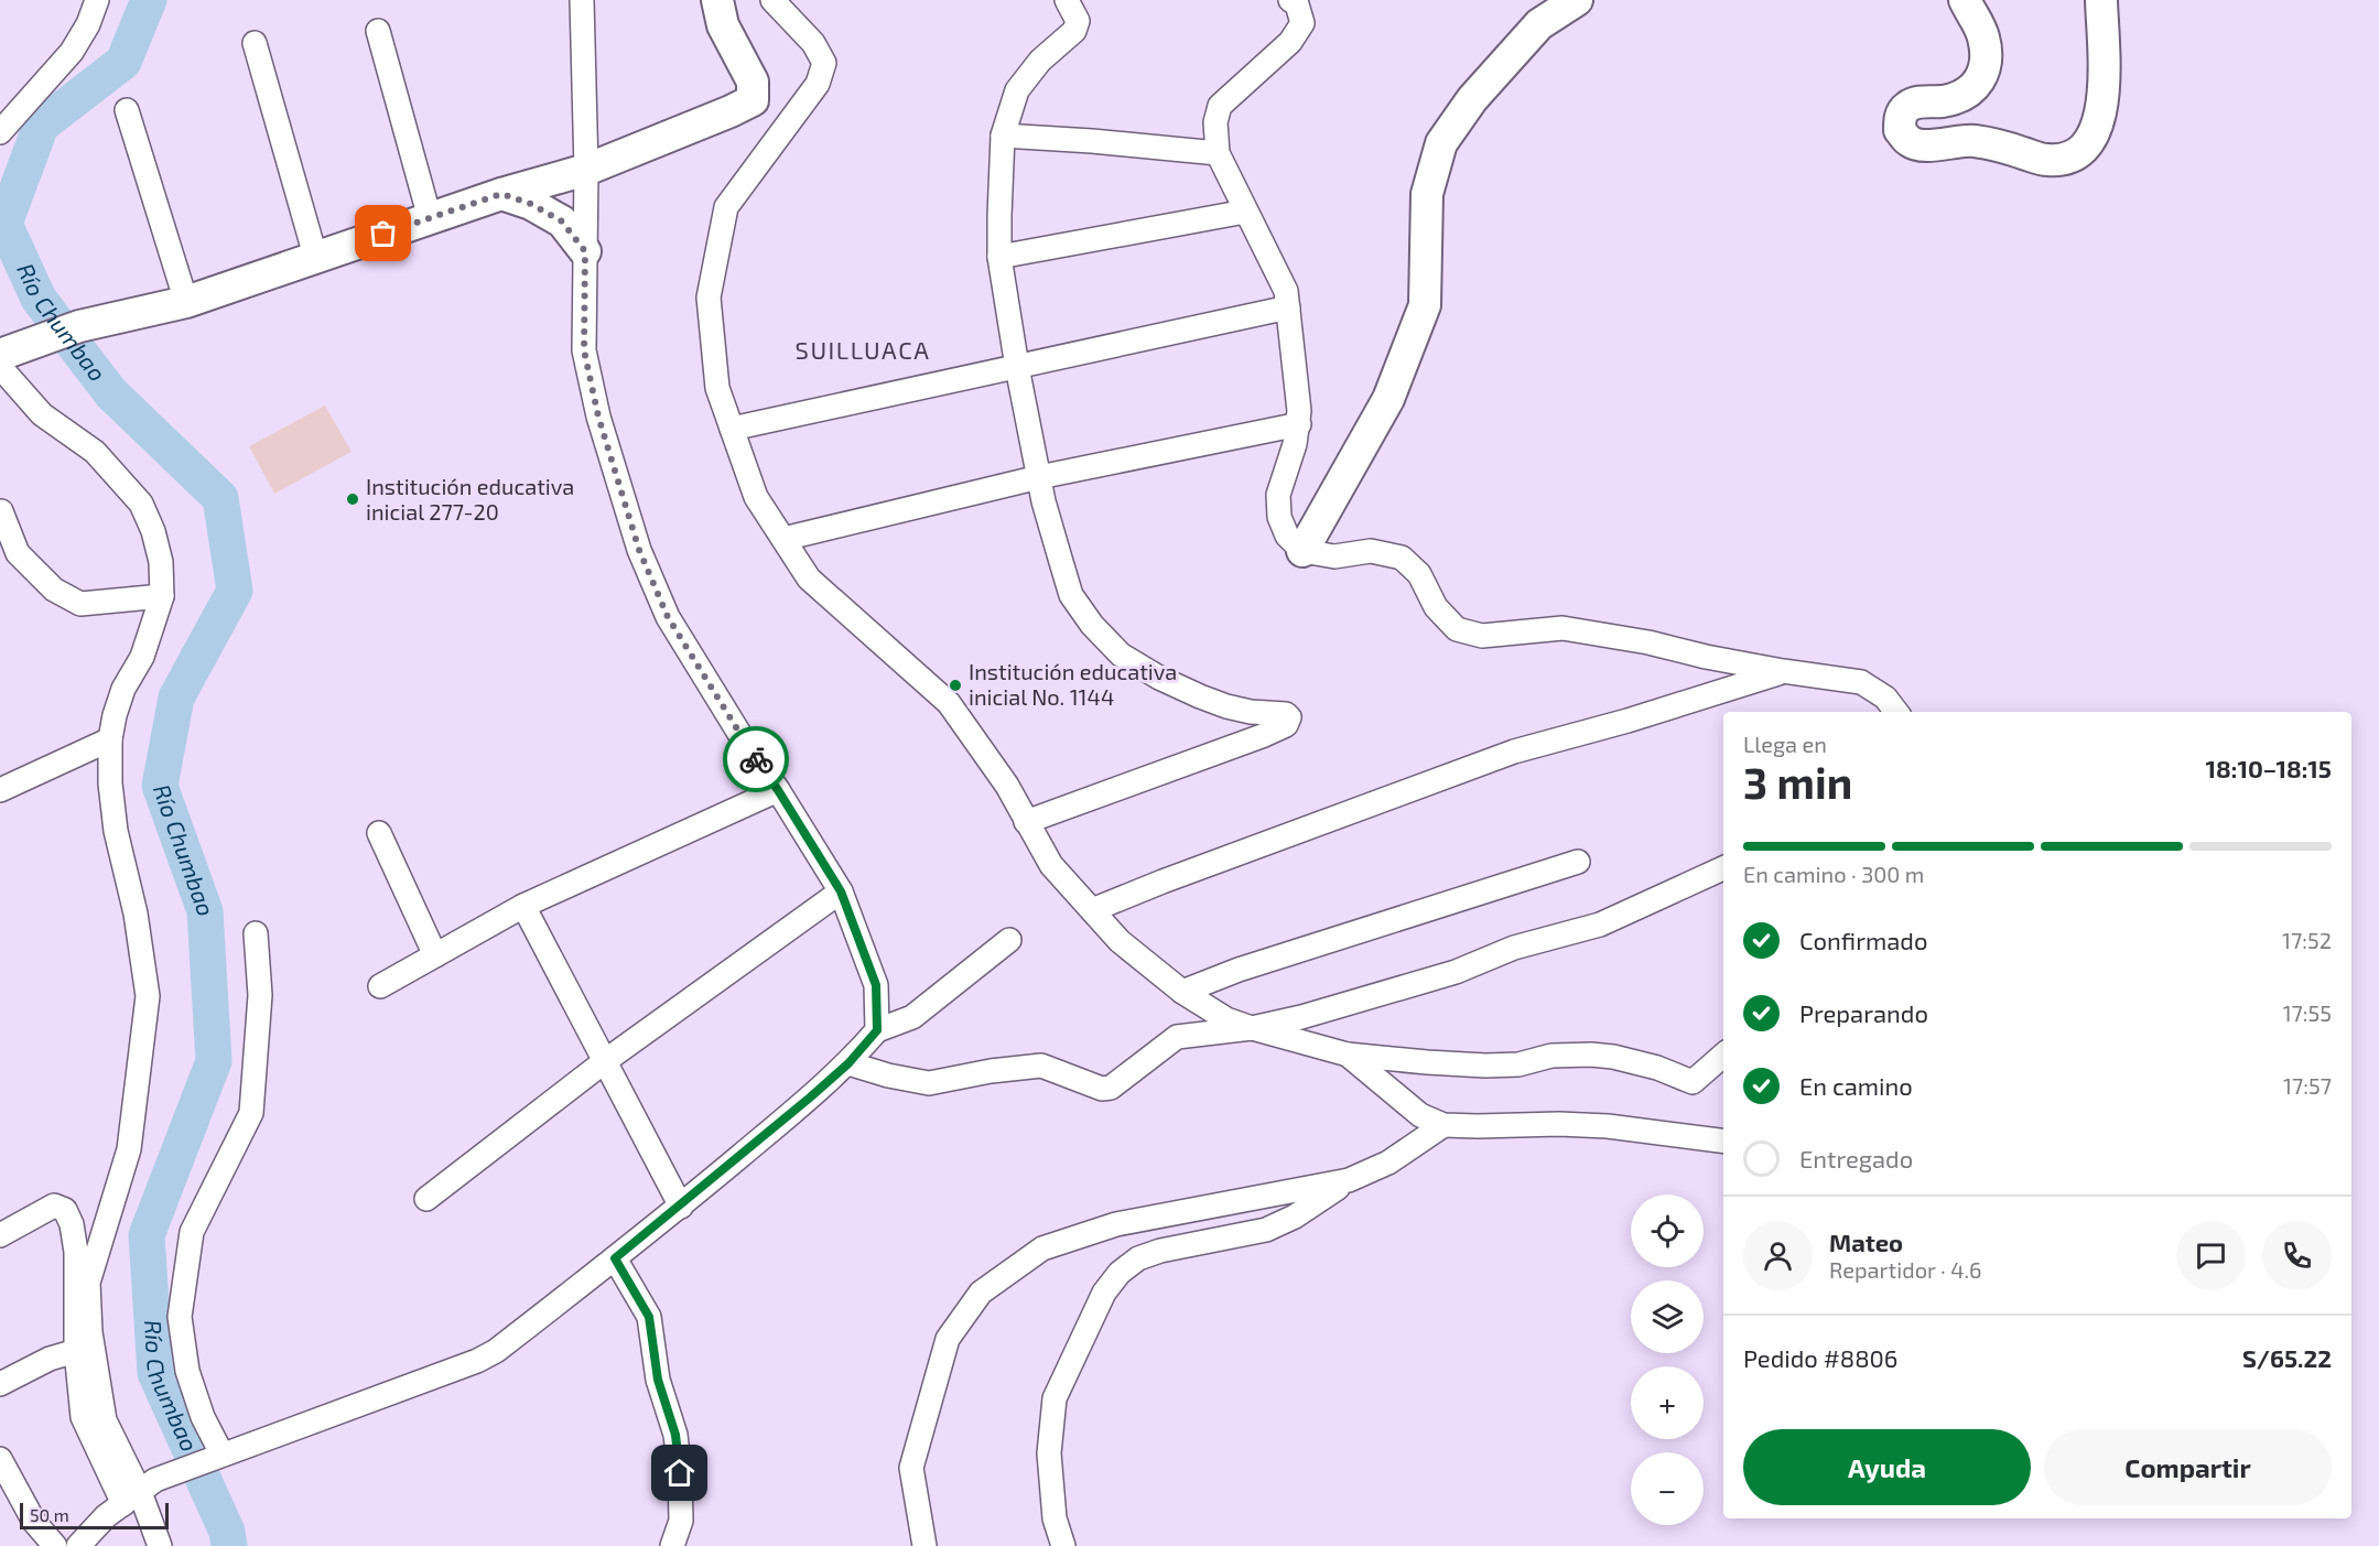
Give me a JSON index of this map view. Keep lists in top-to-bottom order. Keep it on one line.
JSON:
{"districts":["SUILLUACA"],"water":["Río Chumbao"],"places":["Institución educativa inicial 277-20","Institución educativa inicial No. 1144"],"scale_bar":"50 m","page":{"heading":["3 min","Llega en","18:10–18:15"],"panel":["Mateo","Repartidor · 4.6","Pedido #8806","S/65.22"],"bar":"En camino · 300 m","list":[["Confirmado","17:52"],["Preparando","17:55"],["En camino","17:57"],"Entregado"],"map_buttons":["+","−"],"buttons":["Ayuda","Compartir"],"scale":"50 m"}}
